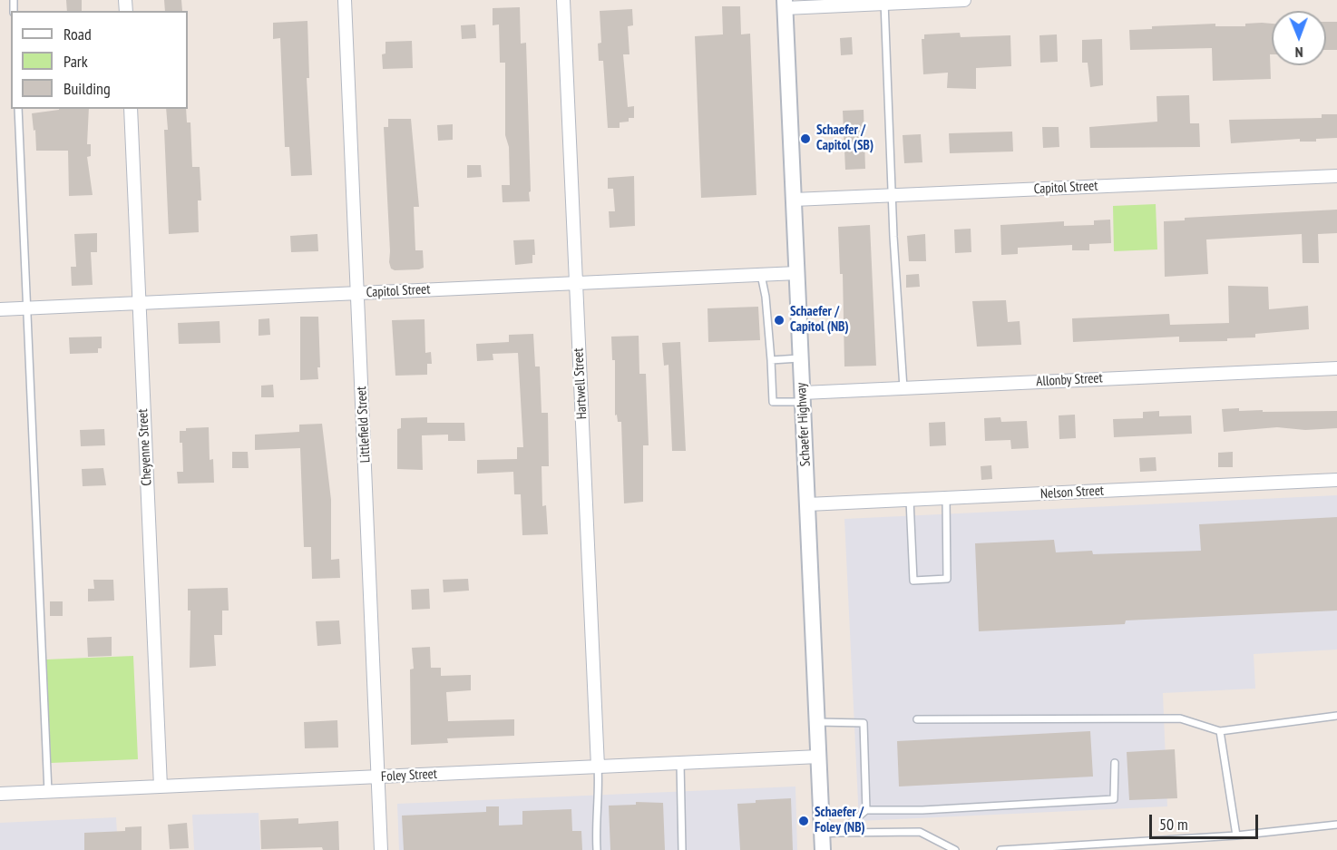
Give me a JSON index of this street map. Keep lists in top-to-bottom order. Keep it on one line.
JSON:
{"streets":{"street":["Capitol Street","Allonby Street","Hartwell Street","Littlefield Street","Schaefer Highway","Cheyenne Street","Nelson Street","Foley Street"]},"crossings":[["Capitol Street","Hartwell Street"],["Capitol Street","Littlefield Street"],["Capitol Street","Schaefer Highway"],["Capitol Street","Cheyenne Street"],["Allonby Street","Schaefer Highway"],["Hartwell Street","Foley Street"],["Littlefield Street","Foley Street"],["Schaefer Highway","Nelson Street"],["Schaefer Highway","Foley Street"],["Cheyenne Street","Foley Street"]],"places":["Schaefer / Capitol (SB)","Schaefer / Capitol (NB)","Schaefer / Foley (NB)"],"legend":["Road","Park","Building"],"scale_bar":"50 m","north":"bottom"}
